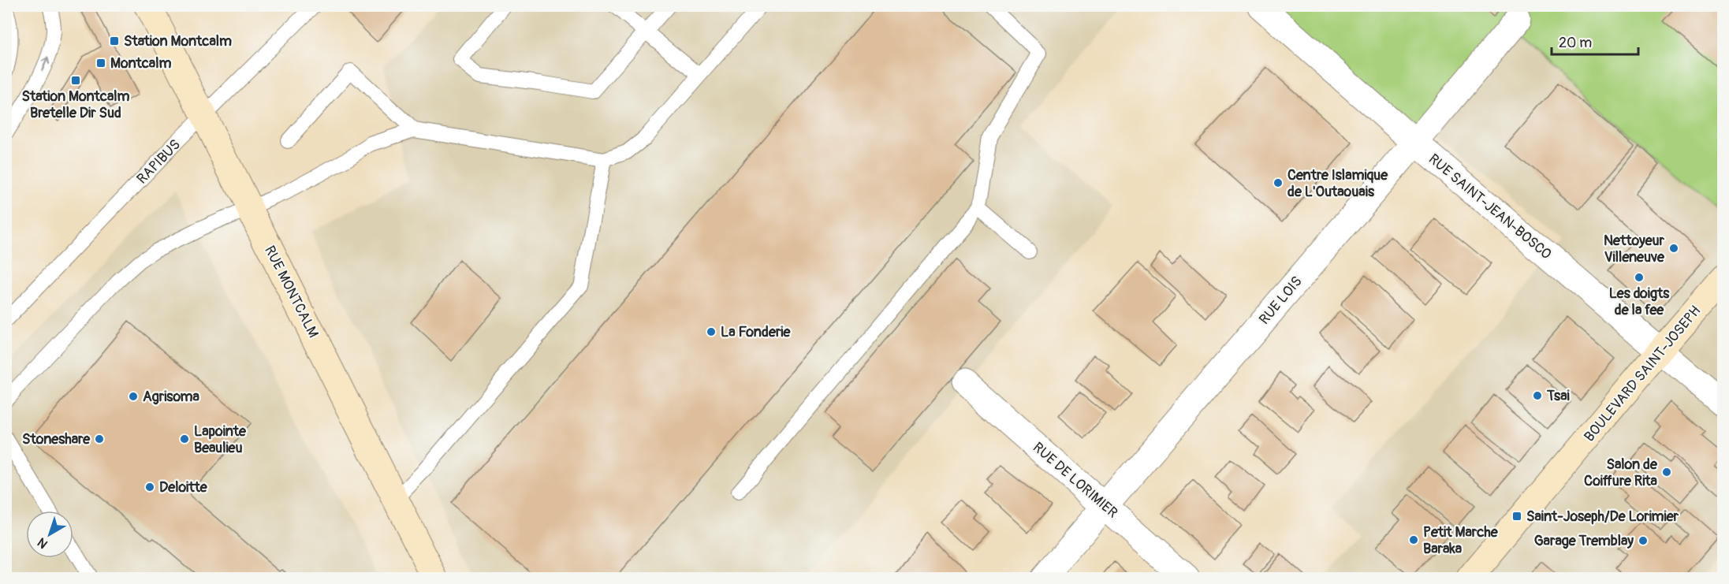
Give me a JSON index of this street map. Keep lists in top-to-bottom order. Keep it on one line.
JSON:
{"streets":{"main road":["RUE MONTCALM","BOULEVARD SAINT-JOSEPH"],"street":["RUE SAINT-JEAN-BOSCO","RUE LOIS","RUE DE LORIMIER"],"lane":["RAPIBUS"]},"crossings":[["RAPIBUS","RUE MONTCALM"],["RUE SAINT-JEAN-BOSCO","RUE LOIS"],["RUE SAINT-JEAN-BOSCO","BOULEVARD SAINT-JOSEPH"],["RUE LOIS","RUE DE LORIMIER"]],"places":{"transit":["Station Montcalm","Montcalm","Station Montcalm Bretelle Dir Sud","Saint-Joseph/De Lorimier"],"other":["Centre Islamique de L'Outaouais","Nettoyeur Villeneuve","Les doigts de la fee","La Fonderie","Tsai","Agrisoma","Stoneshare","Lapointe Beaulieu","Salon de Coiffure Rita","Deloitte","Petit Marche Baraka","Garage Tremblay"]},"scale_bar":"20 m","north":"bottom left"}
